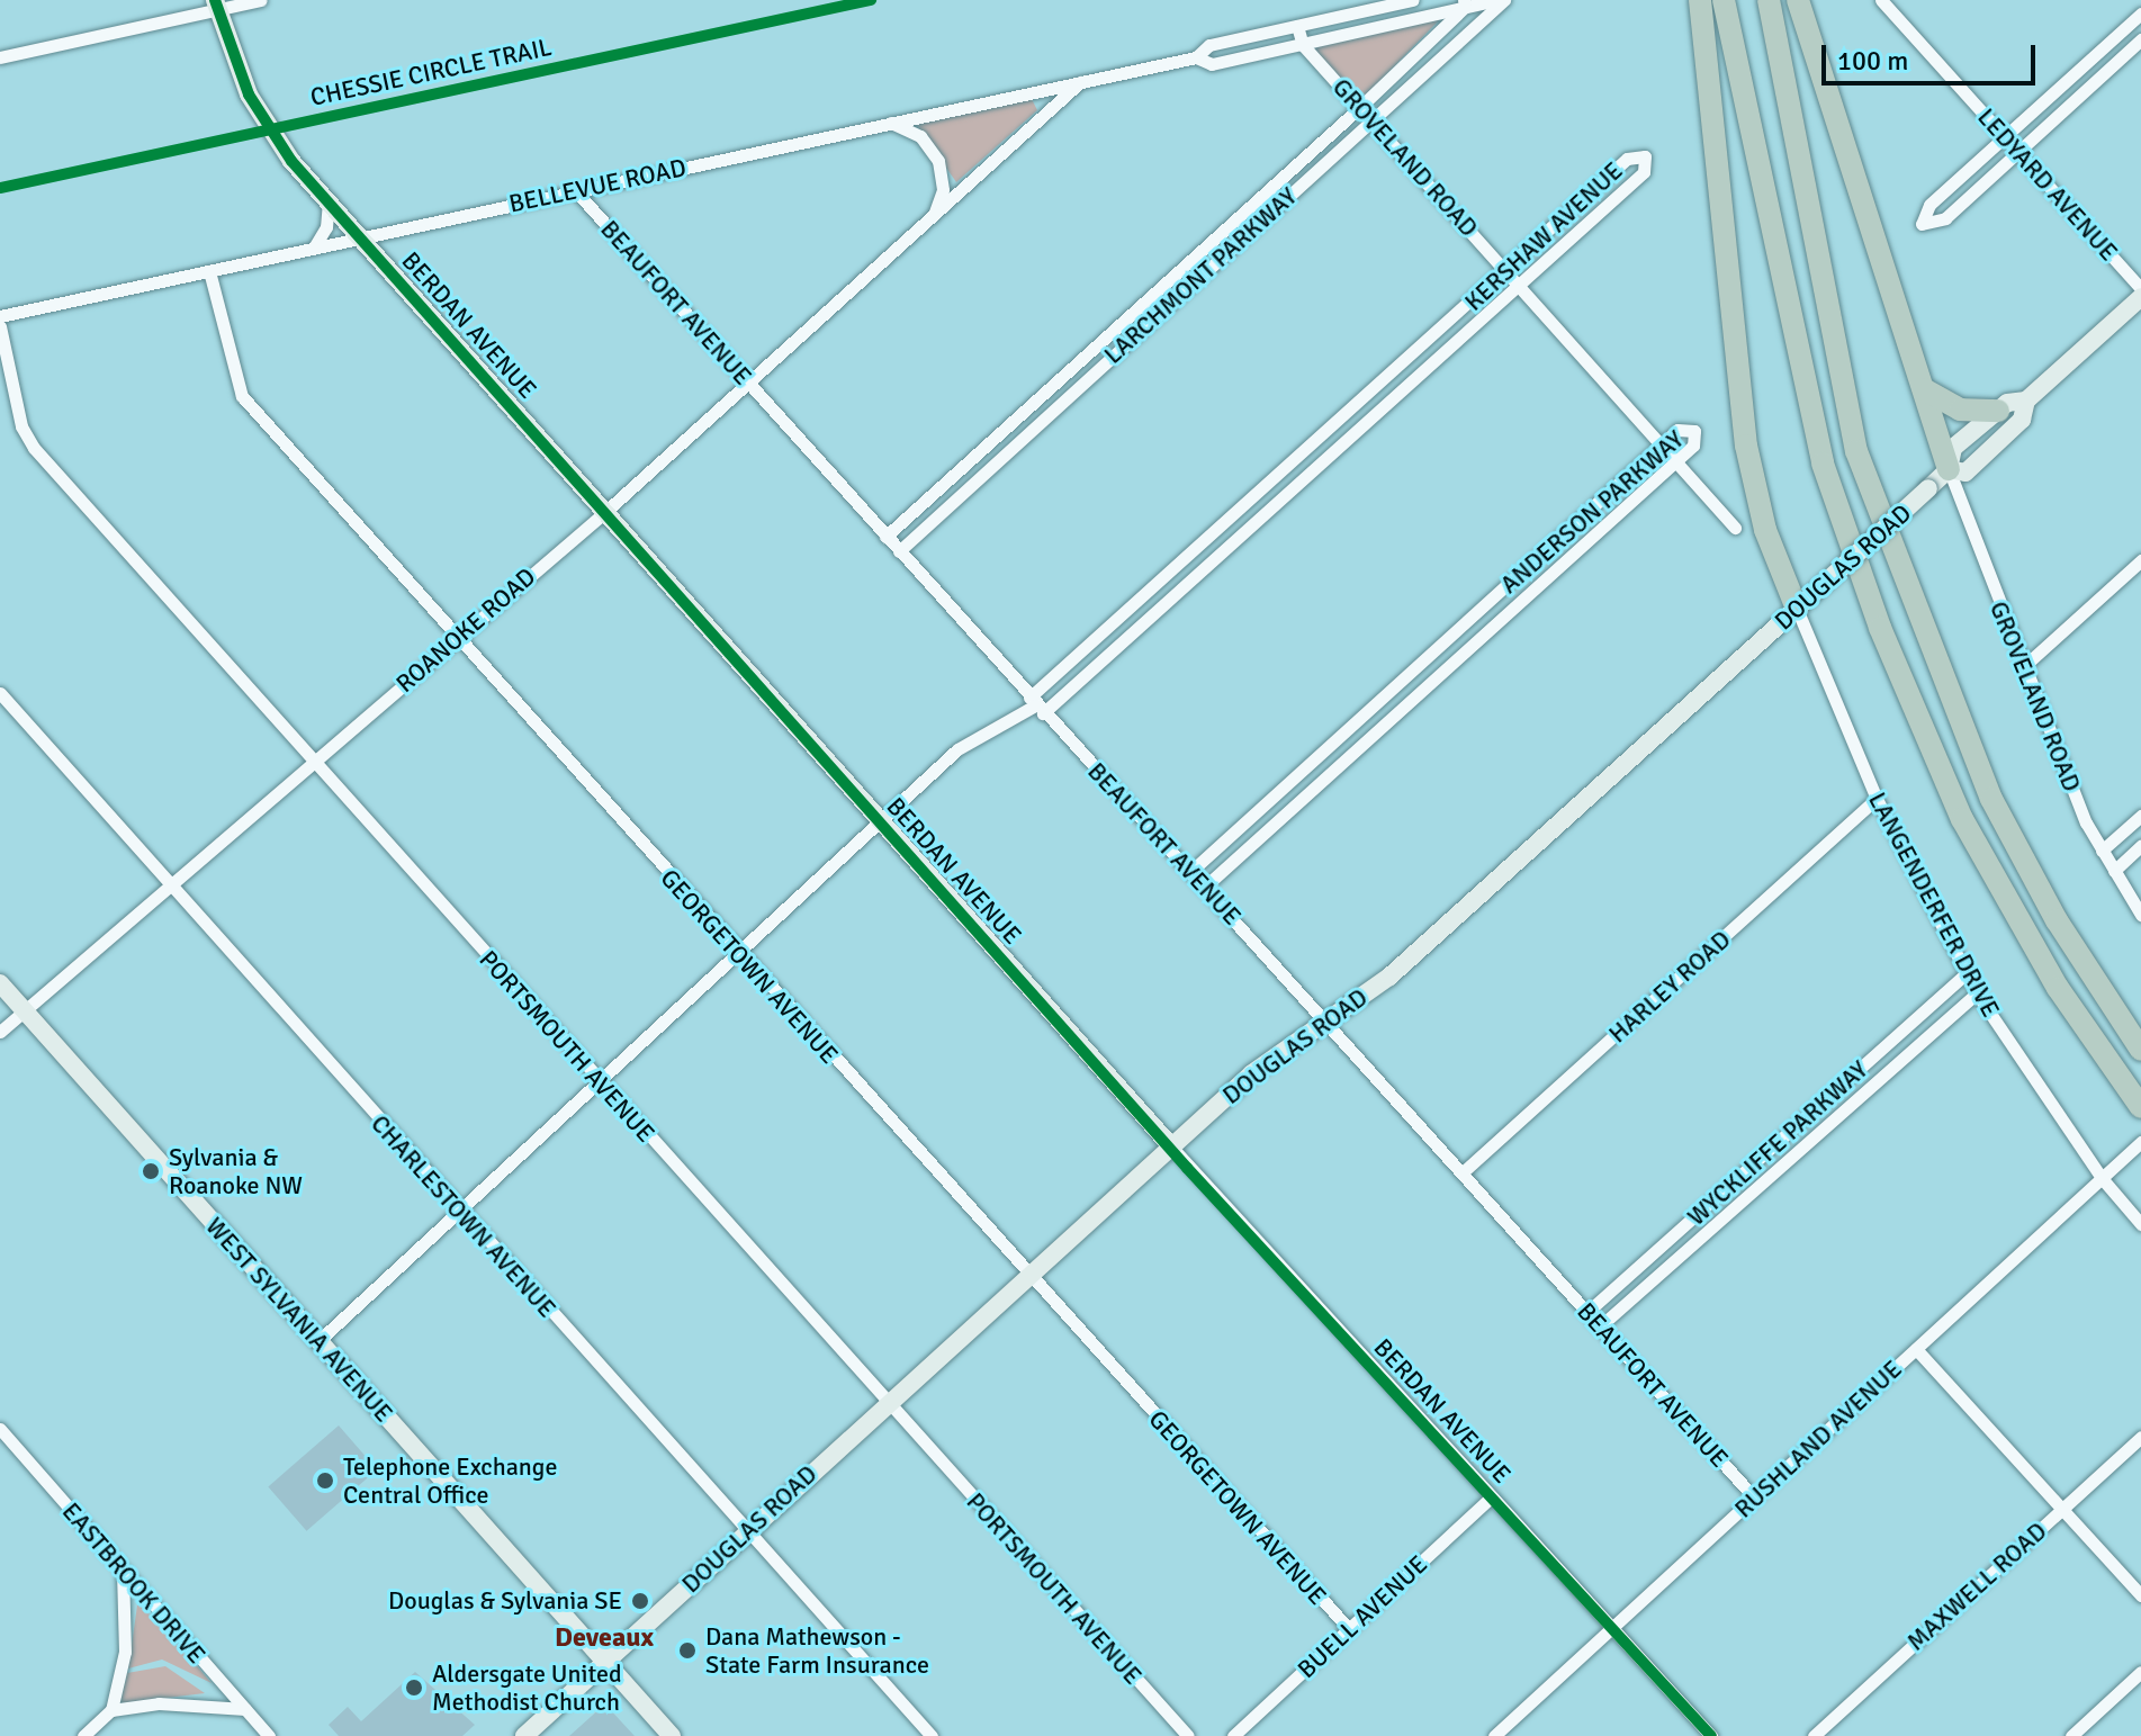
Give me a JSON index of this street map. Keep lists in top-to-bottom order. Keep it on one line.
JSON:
{"streets":{"street":["GROVELAND ROAD","LEDYARD AVENUE","BELLEVUE ROAD","KERSHAW AVENUE","LARCHMONT PARKWAY","BEAUFORT AVENUE","BERDAN AVENUE","ANDERSON PARKWAY","DOUGLAS ROAD","ROANOKE ROAD","LANGENDERFER DRIVE","GEORGETOWN AVENUE","HARLEY ROAD","PORTSMOUTH AVENUE","WYCKLIFFE PARKWAY","CHARLESTOWN AVENUE","WEST SYLVANIA AVENUE","RUSHLAND AVENUE","EASTBROOK DRIVE","MAXWELL ROAD","BUELL AVENUE"],"cycle path":["CHESSIE CIRCLE TRAIL"]},"crossings":[["GROVELAND ROAD","BELLEVUE ROAD"],["GROVELAND ROAD","KERSHAW AVENUE"],["GROVELAND ROAD","LARCHMONT PARKWAY"],["GROVELAND ROAD","ANDERSON PARKWAY"],["GROVELAND ROAD","DOUGLAS ROAD"],["BELLEVUE ROAD","LARCHMONT PARKWAY"],["BELLEVUE ROAD","BEAUFORT AVENUE"],["BELLEVUE ROAD","BERDAN AVENUE"],["BELLEVUE ROAD","ROANOKE ROAD"],["BELLEVUE ROAD","GEORGETOWN AVENUE"],["KERSHAW AVENUE","BEAUFORT AVENUE"],["KERSHAW AVENUE","BERDAN AVENUE"],["KERSHAW AVENUE","GEORGETOWN AVENUE"],["KERSHAW AVENUE","PORTSMOUTH AVENUE"],["KERSHAW AVENUE","CHARLESTOWN AVENUE"],["KERSHAW AVENUE","WEST SYLVANIA AVENUE"],["LARCHMONT PARKWAY","BEAUFORT AVENUE"],["BEAUFORT AVENUE","ANDERSON PARKWAY"],["BEAUFORT AVENUE","DOUGLAS ROAD"],["BEAUFORT AVENUE","ROANOKE ROAD"],["BEAUFORT AVENUE","HARLEY ROAD"],["BEAUFORT AVENUE","WYCKLIFFE PARKWAY"],["BEAUFORT AVENUE","RUSHLAND AVENUE"],["BERDAN AVENUE","DOUGLAS ROAD"],["BERDAN AVENUE","ROANOKE ROAD"],["BERDAN AVENUE","RUSHLAND AVENUE"],["BERDAN AVENUE","BUELL AVENUE"],["DOUGLAS ROAD","LANGENDERFER DRIVE"],["DOUGLAS ROAD","GEORGETOWN AVENUE"],["DOUGLAS ROAD","PORTSMOUTH AVENUE"],["DOUGLAS ROAD","CHARLESTOWN AVENUE"],["DOUGLAS ROAD","WEST SYLVANIA AVENUE"],["ROANOKE ROAD","GEORGETOWN AVENUE"],["ROANOKE ROAD","PORTSMOUTH AVENUE"],["ROANOKE ROAD","CHARLESTOWN AVENUE"],["ROANOKE ROAD","WEST SYLVANIA AVENUE"],["LANGENDERFER DRIVE","HARLEY ROAD"],["LANGENDERFER DRIVE","WYCKLIFFE PARKWAY"],["LANGENDERFER DRIVE","RUSHLAND AVENUE"],["GEORGETOWN AVENUE","BUELL AVENUE"]],"districts":["Deveaux"],"places":["Sylvania & Roanoke NW","Telephone Exchange Central Office","Douglas & Sylvania SE","Dana Mathewson - State Farm Insurance","Aldersgate United Methodist Church"],"scale_bar":"100 m"}
